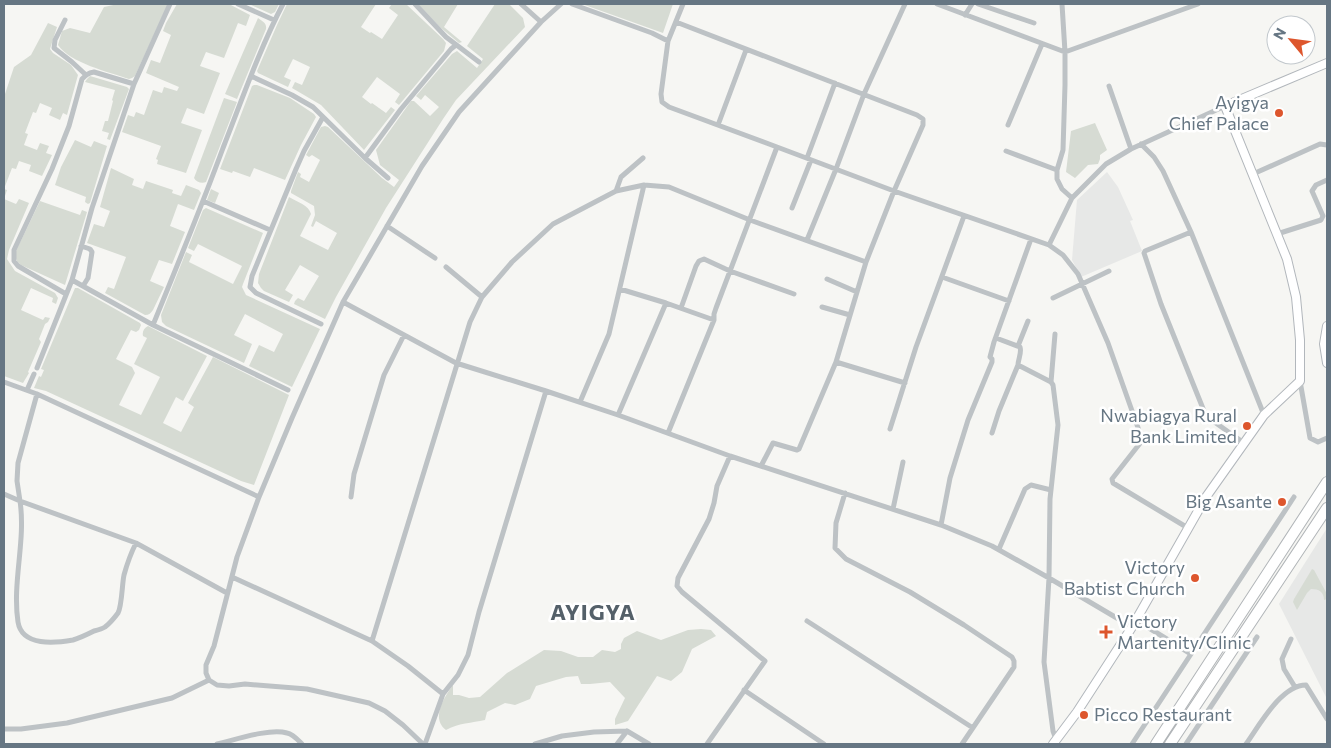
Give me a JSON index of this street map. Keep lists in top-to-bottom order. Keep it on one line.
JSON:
{"districts":["AYIGYA"],"places":{"other":["Ayigya Chief Palace","Nwabiagya Rural Bank Limited","Big Asante","Victory Babtist Church","Picco Restaurant"],"health":["Victory Martenity/Clinic"]},"north":"top left"}
